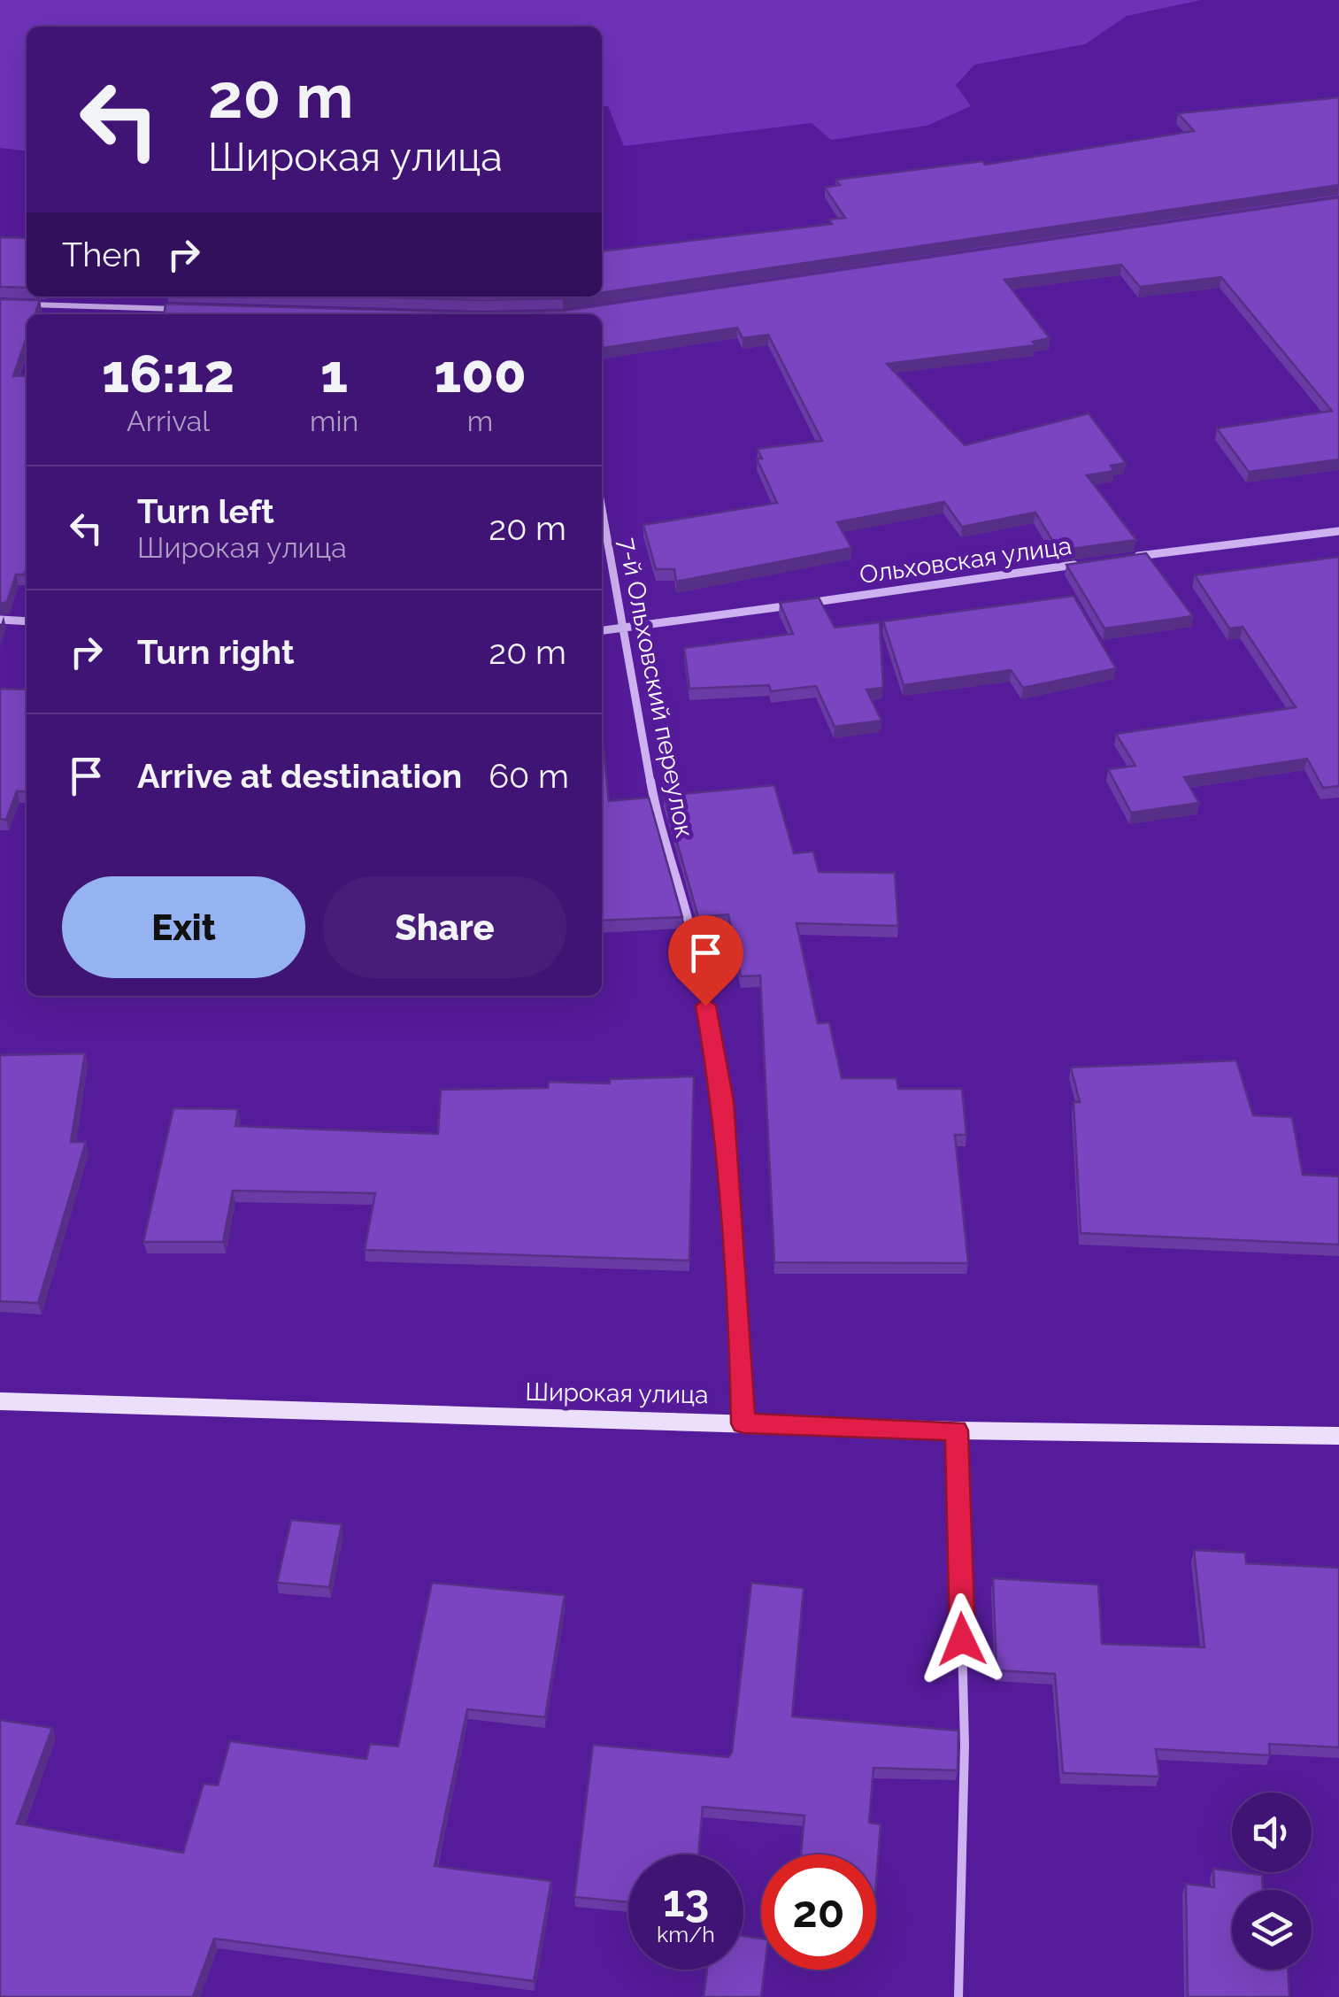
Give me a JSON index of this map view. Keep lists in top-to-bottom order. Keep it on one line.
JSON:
{"streets":{"street":["Ольховская улица","7-й Ольховский переулок","Широкая улица"]},"crossings":[["Ольховская улица","7-й Ольховский переулок"],["7-й Ольховский переулок","Широкая улица"]],"page":{"turn":["20 m","Широкая улица"],"then":"Then","eta":["16:12","Arrival","1","min","100","m"],"list":[{"name":"Turn left","note":"Широкая улица","value":"20 m"},{"name":"Turn right","value":"20 m"},{"name":"Arrive at destination","value":"60 m"}],"buttons":["Exit","Share"],"speed":"13 km/h","limit":"20"}}
